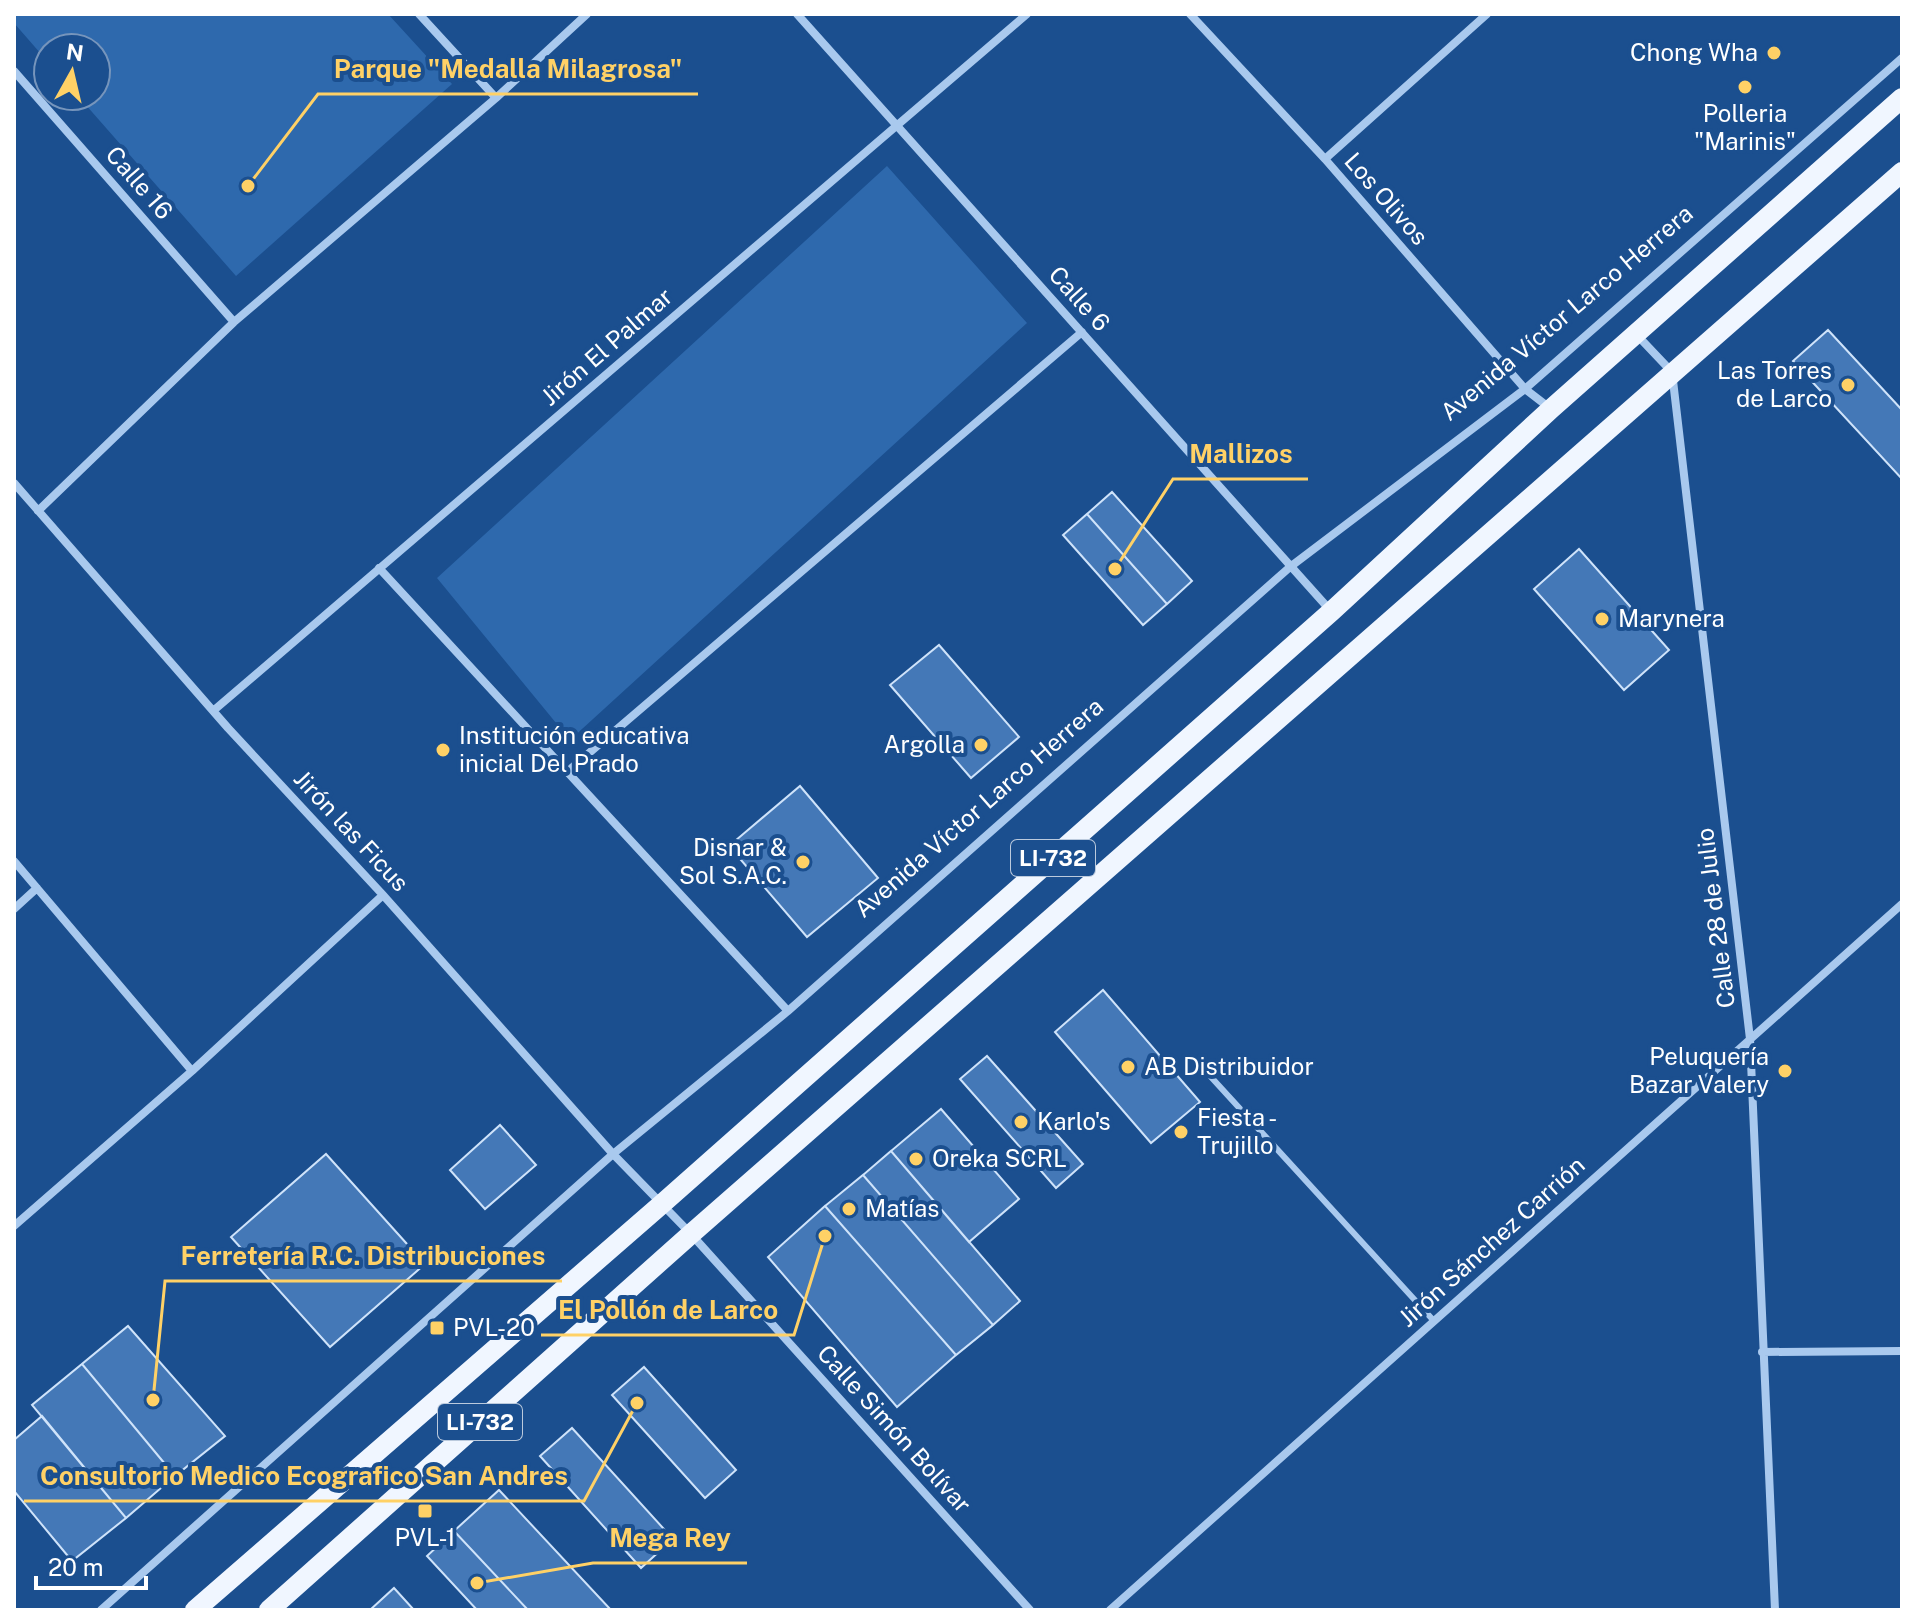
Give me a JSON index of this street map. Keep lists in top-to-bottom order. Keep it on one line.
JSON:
{"streets":{"main road":["LI-732"],"street":["Calle 16","Los Olivos","Calle 6","Avenida Víctor Larco Herrera","Jirón El Palmar","Jirón las Ficus","Calle 28 de Julio","Jirón Sánchez Carrión","Calle Simón Bolívar"]},"crossings":[["Los Olivos","Avenida Víctor Larco Herrera"],["Los Olivos","LI-732"],["Calle 6","Avenida Víctor Larco Herrera"],["Calle 6","Jirón El Palmar"],["Calle 6","LI-732"],["Avenida Víctor Larco Herrera","Jirón las Ficus"],["Jirón El Palmar","Jirón las Ficus"],["Jirón las Ficus","LI-732"],["Jirón las Ficus","Calle Simón Bolívar"],["LI-732","Calle 28 de Julio"],["LI-732","Calle Simón Bolívar"],["Calle 28 de Julio","Jirón Sánchez Carrión"]],"places":{"other":["Chong Wha","Polleria \"Marinis\"","Parque \"Medalla Milagrosa\"","Las Torres de Larco","Mallizos","Marynera","Argolla","Institución educativa inicial Del Prado","Disnar & Sol S.A.C.","AB Distribuidor","Peluquería Bazar Valery","Karlo's","Fiesta - Trujillo","Oreka SCRL","Matías","El Pollón de Larco","Ferretería R.C. Distribuciones","Consultorio Medico Ecografico San Andres","Mega Rey"],"transit":["PVL-20","PVL-1"]},"scale_bar":"20 m","north":"top"}
